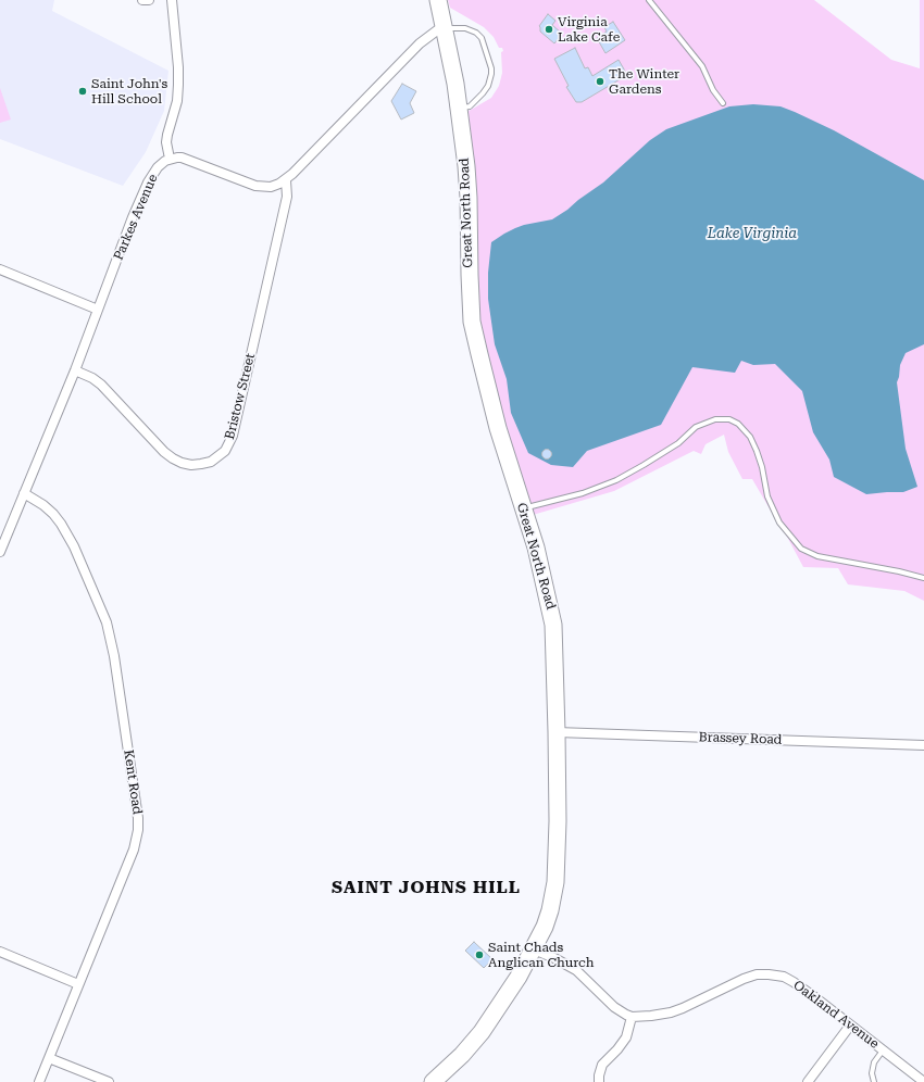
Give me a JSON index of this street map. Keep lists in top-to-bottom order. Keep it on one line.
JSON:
{"streets":{"highway":["Great North Road"],"street":["Parkes Avenue","Bristow Street","Brassey Road","Kent Road","Oakland Avenue"]},"crossings":[["Great North Road","Brassey Road"],["Parkes Avenue","Bristow Street"],["Parkes Avenue","Kent Road"]],"districts":["SAINT JOHNS HILL"],"water":["Lake Virginia"],"places":["Virginia Lake Cafe","The Winter Gardens","Saint John's Hill School","Saint Chads Anglican Church"]}
